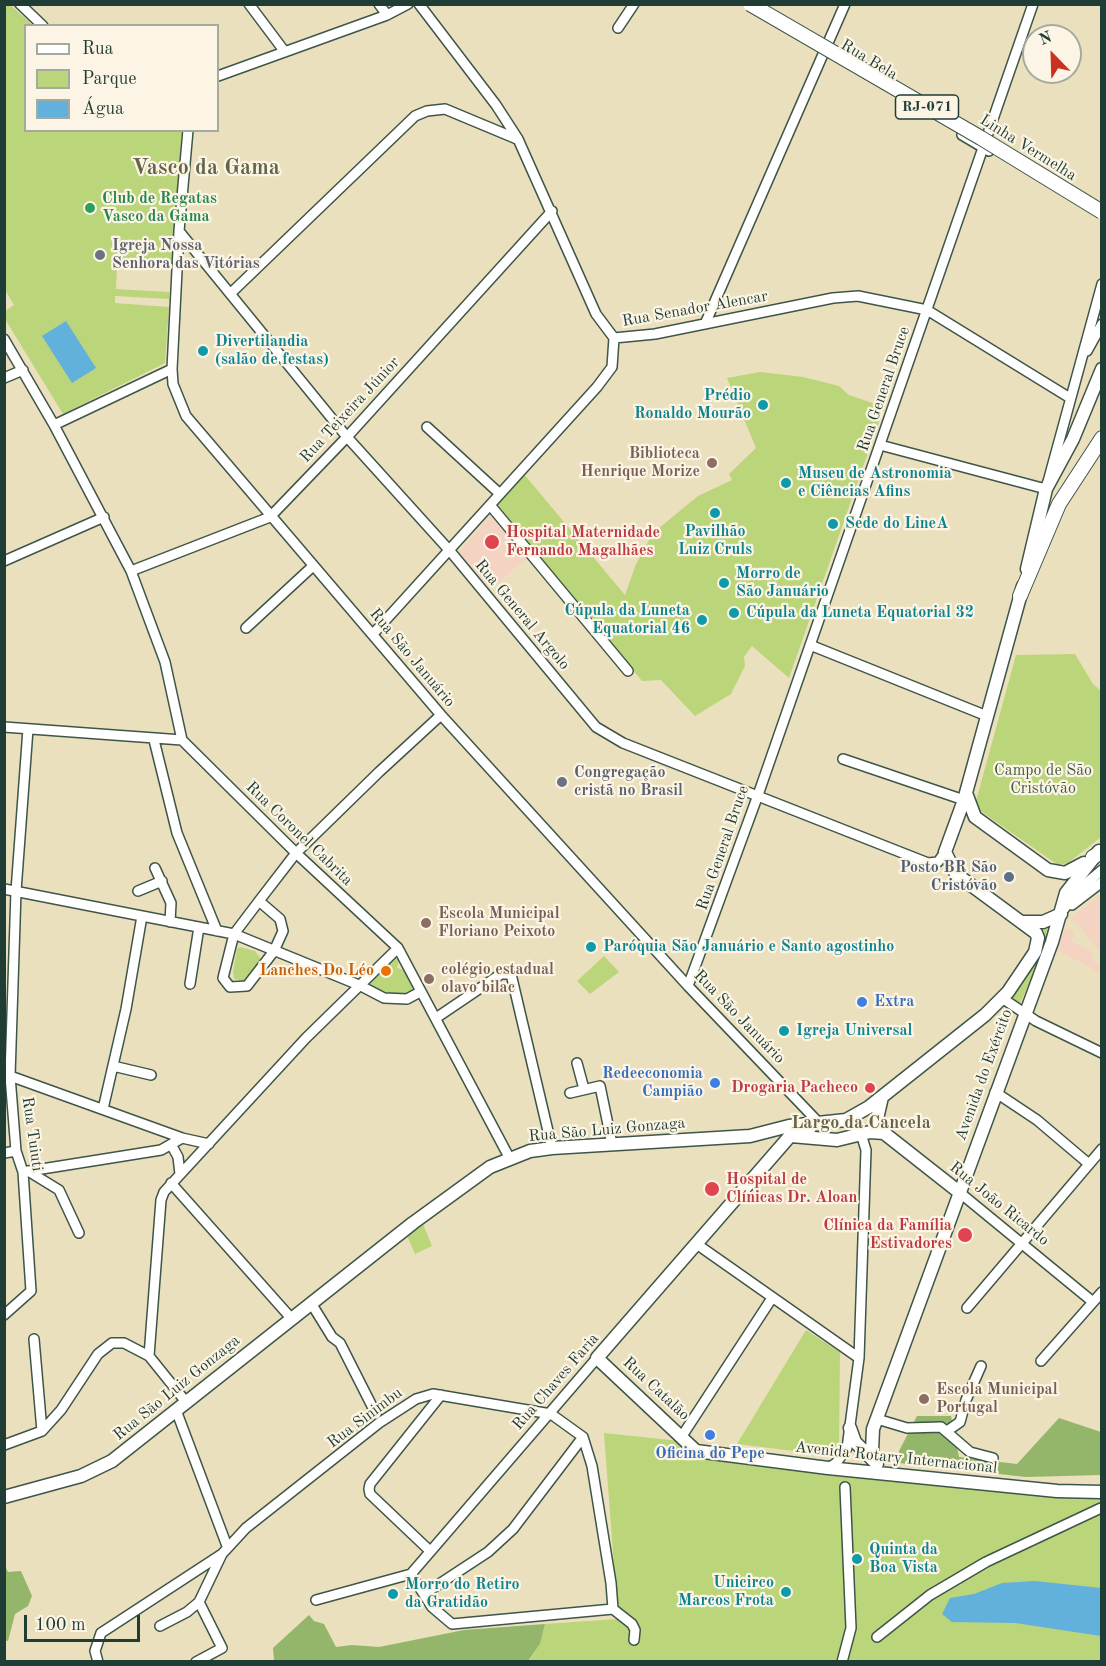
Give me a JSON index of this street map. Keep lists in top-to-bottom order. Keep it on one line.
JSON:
{"streets":{"highway":["RJ-071","Linha Vermelha"],"main road":["Avenida do Exército","Rua São Luiz Gonzaga","Rua João Ricardo","Rua Chaves Faria","Rua Catalão","Avenida Rotary Internacional"],"street":["Rua Bela","Rua Senador Alencar","Rua General Bruce","Rua Teixeira Júnior","Rua General Argolo","Rua São Januário","Rua Coronel Cabrita","Rua Tuiuti","Rua Sinimbu"]},"crossings":[["Rua Bela","Linha Vermelha"],["Rua Bela","Rua General Bruce"],["Rua Senador Alencar","Rua General Bruce"],["Rua Senador Alencar","Rua Teixeira Júnior"],["Rua General Bruce","Rua General Argolo"],["Rua General Bruce","Rua São Januário"],["Rua Teixeira Júnior","Rua General Argolo"],["Rua Teixeira Júnior","Rua São Januário"],["Rua General Argolo","Rua São Januário"],["Rua São Januário","Rua São Luiz Gonzaga"],["Avenida do Exército","Rua João Ricardo"],["Rua Chaves Faria","Rua Catalão"],["Rua Chaves Faria","Rua Sinimbu"],["Rua Catalão","Avenida Rotary Internacional"]],"districts":["Vasco da Gama","Largo da Cancela"],"parks":["Campo de São Cristóvão"],"places":["Club de Regatas Vasco da Gama","Igreja Nossa Senhora das Vitórias","Divertilandia (salão de festas)","Prédio Ronaldo Mourão","Biblioteca Henrique Morize","Museu de Astronomia e Ciências Afins","Pavilhão Luiz Cruls","Sede do LineA","Hospital Maternidade Fernando Magalhães","Morro de São Januário","Cúpula da Luneta Equatorial 32","Cúpula da Luneta Equatorial 46","Congregação cristã no Brasil","Posto BR São Cristóvão","Escola Municipal Floriano Peixoto","Paróquia São Januário e Santo agostinho","Lanches Do Léo","colégio estadual olavo bilac","Extra","Igreja Universal","Redeeconomia Campião","Drogaria Pacheco","Hospital de Clínicas Dr. Aloan","Clínica da Família Estivadores","Escola Municipal Portugal","Oficina do Pepe","Quinta da Boa Vista","Unicirco Marcos Frota","Morro do Retiro da Gratidão"],"legend":["Rua","Parque","Água"],"scale_bar":"100 m","north":"top left"}
